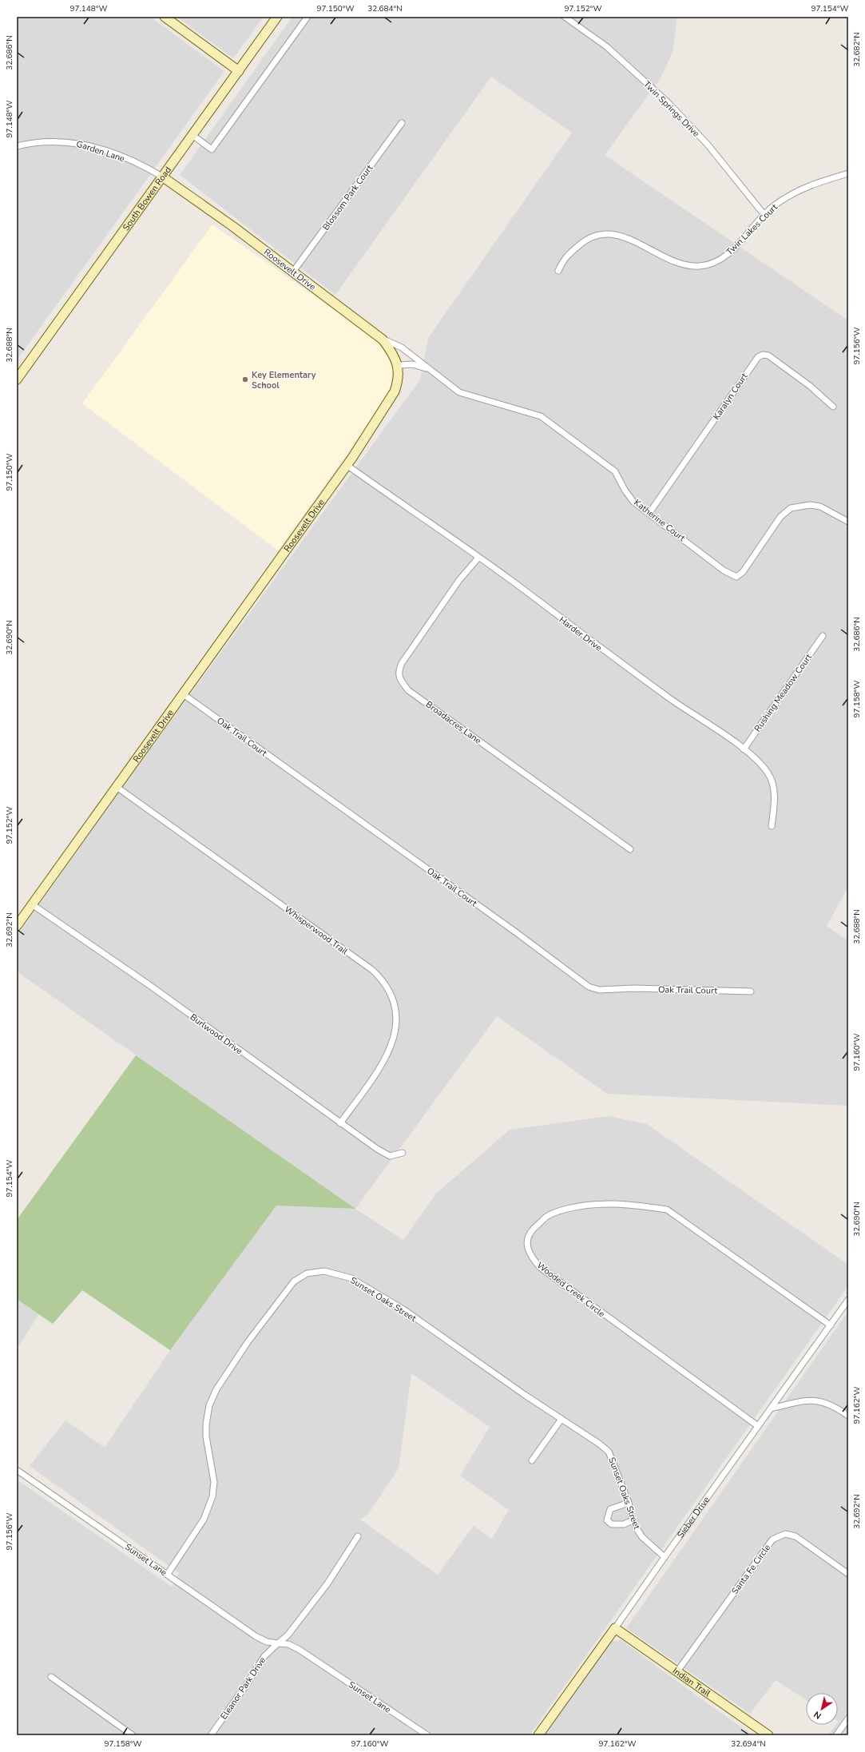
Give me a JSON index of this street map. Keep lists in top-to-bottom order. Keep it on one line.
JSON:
{"streets":{"street":["Twin Springs Drive","Garden Lane","Blossom Park Court","South Bowen Road","Twin Lakes Court","Roosevelt Drive","Karalyn Court","Katherine Court","Harder Drive","Rushing Meadow Court","Broadacres Lane","Oak Trail Court","Whisperwood Trail","Burlwood Drive","Wooded Creek Circle","Sunset Oaks Street","Sieber Drive","Sunset Lane","Santa Fe Circle","Indian Trail","Eleanor Park Drive"]},"crossings":[["Twin Springs Drive","Twin Lakes Court"],["Garden Lane","South Bowen Road"],["Garden Lane","Roosevelt Drive"],["Blossom Park Court","Roosevelt Drive"],["South Bowen Road","Roosevelt Drive"],["Roosevelt Drive","Katherine Court"],["Roosevelt Drive","Harder Drive"],["Roosevelt Drive","Oak Trail Court"],["Roosevelt Drive","Whisperwood Trail"],["Roosevelt Drive","Burlwood Drive"],["Karalyn Court","Katherine Court"],["Harder Drive","Rushing Meadow Court"],["Harder Drive","Broadacres Lane"],["Whisperwood Trail","Burlwood Drive"],["Wooded Creek Circle","Sieber Drive"],["Sunset Oaks Street","Sieber Drive"],["Sunset Oaks Street","Sunset Lane"],["Sieber Drive","Indian Trail"],["Sunset Lane","Eleanor Park Drive"],["Santa Fe Circle","Indian Trail"]],"places":["Key Elementary School"],"north":"bottom left","coordinates":["97.148°W","97.150°W","32.684°N","97.152°W","97.154°W","32.682°N","32.686°N","32.688°N","97.156°W","32.690°N","97.158°W","32.692°N","97.160°W","97.162°W","32.694°N"]}
